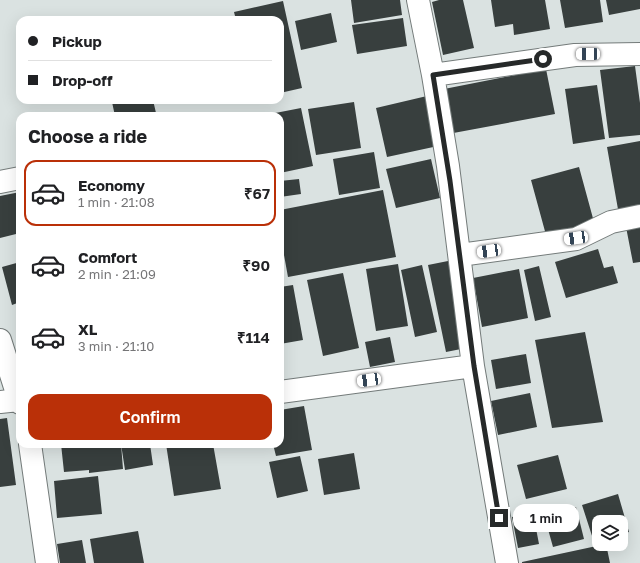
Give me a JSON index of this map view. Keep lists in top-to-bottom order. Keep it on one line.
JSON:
{"page":{"banner":["Pickup","Drop-off"],"heading":"Choose a ride","list":[{"name":"Economy","note":"1 min · 21:08","value":"₹67"},{"name":"Comfort","note":"2 min · 21:09","value":"₹90"},{"name":"XL","note":"3 min · 21:10","value":"₹114"}],"buttons":"Confirm","bubble":"1 min"}}
